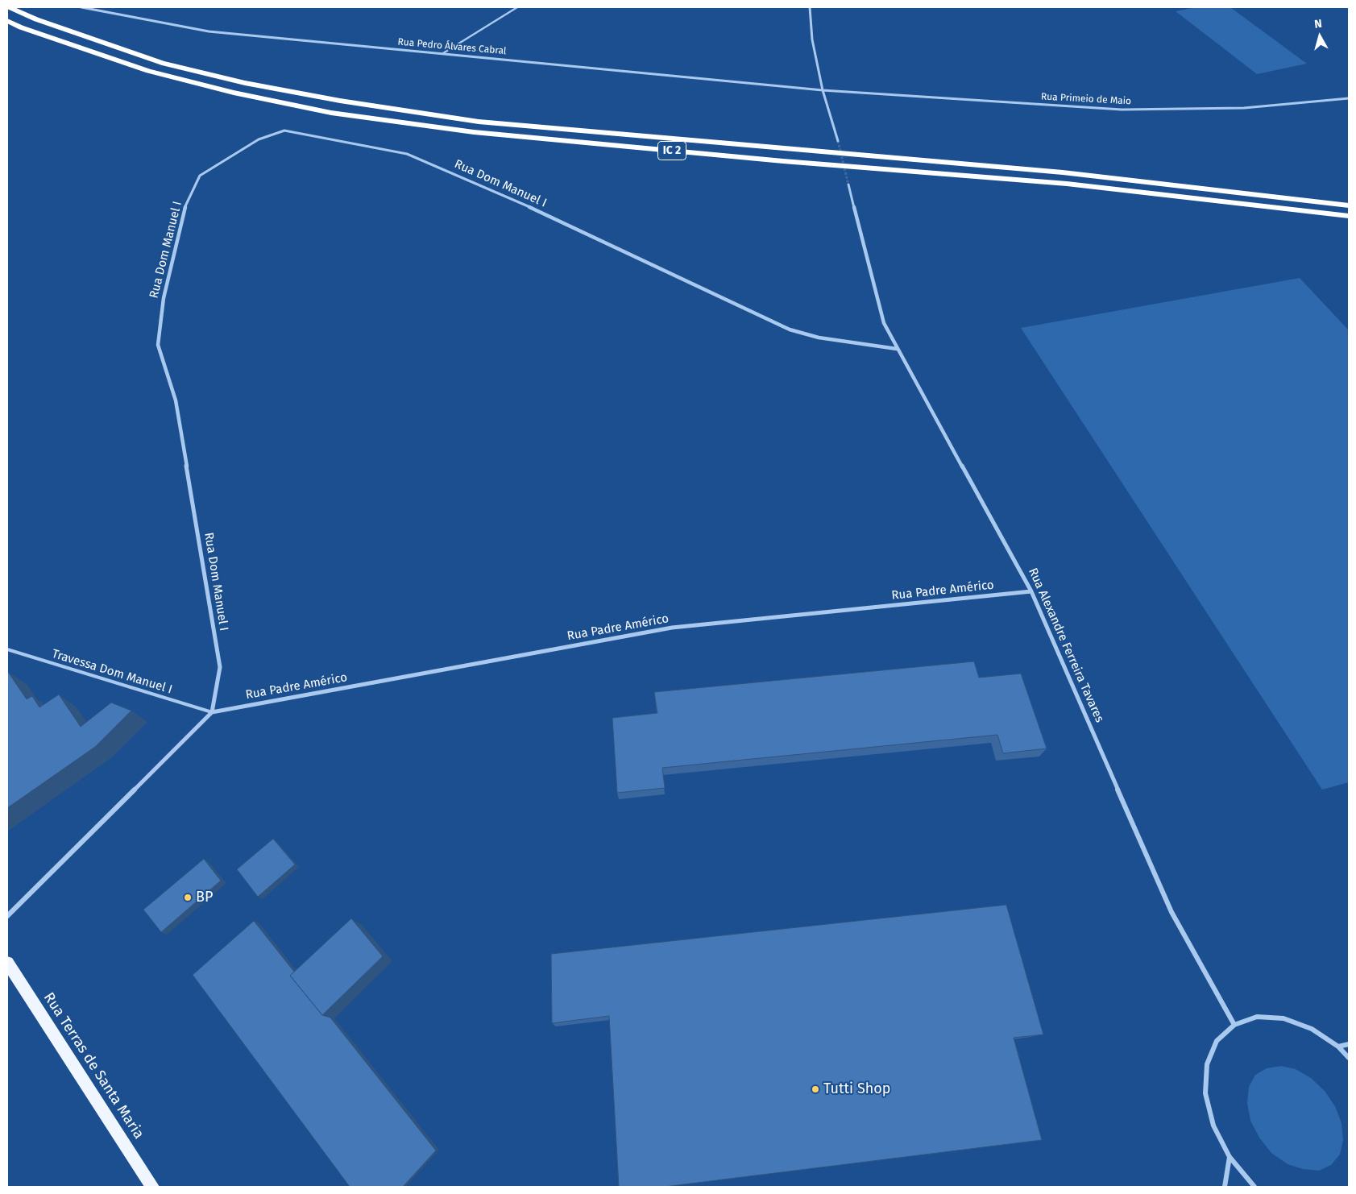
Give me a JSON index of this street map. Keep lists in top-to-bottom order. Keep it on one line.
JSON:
{"streets":{"highway":["IC 2"],"main road":["Rua Terras de Santa Maria"],"street":["Rua Pedro Álvares Cabral","Rua Primeio de Maio","Rua Dom Manuel I","Rua Padre Américo","Rua Alexandre Ferreira Tavares"],"lane":["Travessa Dom Manuel I"]},"crossings":[["Rua Pedro Álvares Cabral","Rua Primeio de Maio"],["Rua Dom Manuel I","Rua Padre Américo"],["Rua Dom Manuel I","Rua Alexandre Ferreira Tavares"],["Rua Dom Manuel I","Travessa Dom Manuel I"],["Rua Padre Américo","Rua Alexandre Ferreira Tavares"],["Rua Padre Américo","Travessa Dom Manuel I"]],"places":["BP","Tutti Shop"],"north":"top"}
